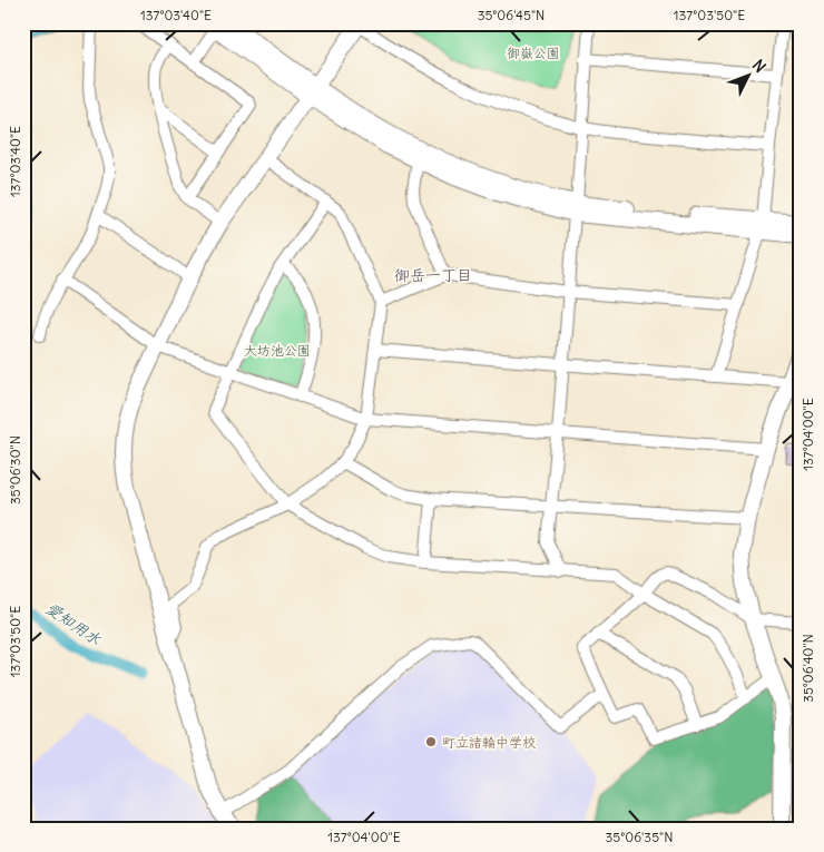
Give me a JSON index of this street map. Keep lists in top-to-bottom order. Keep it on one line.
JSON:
{"districts":["御岳一丁目"],"water":["愛知用水"],"parks":["御嶽公園","大坊池公園"],"places":["町立諸輪中学校"],"north":"top right","coordinates":["137°03'40\"E","35°06'45\"N","137°03'50\"E","137°04'00\"E","35°06'30\"N","35°06'40\"N","35°06'35\"N"]}
